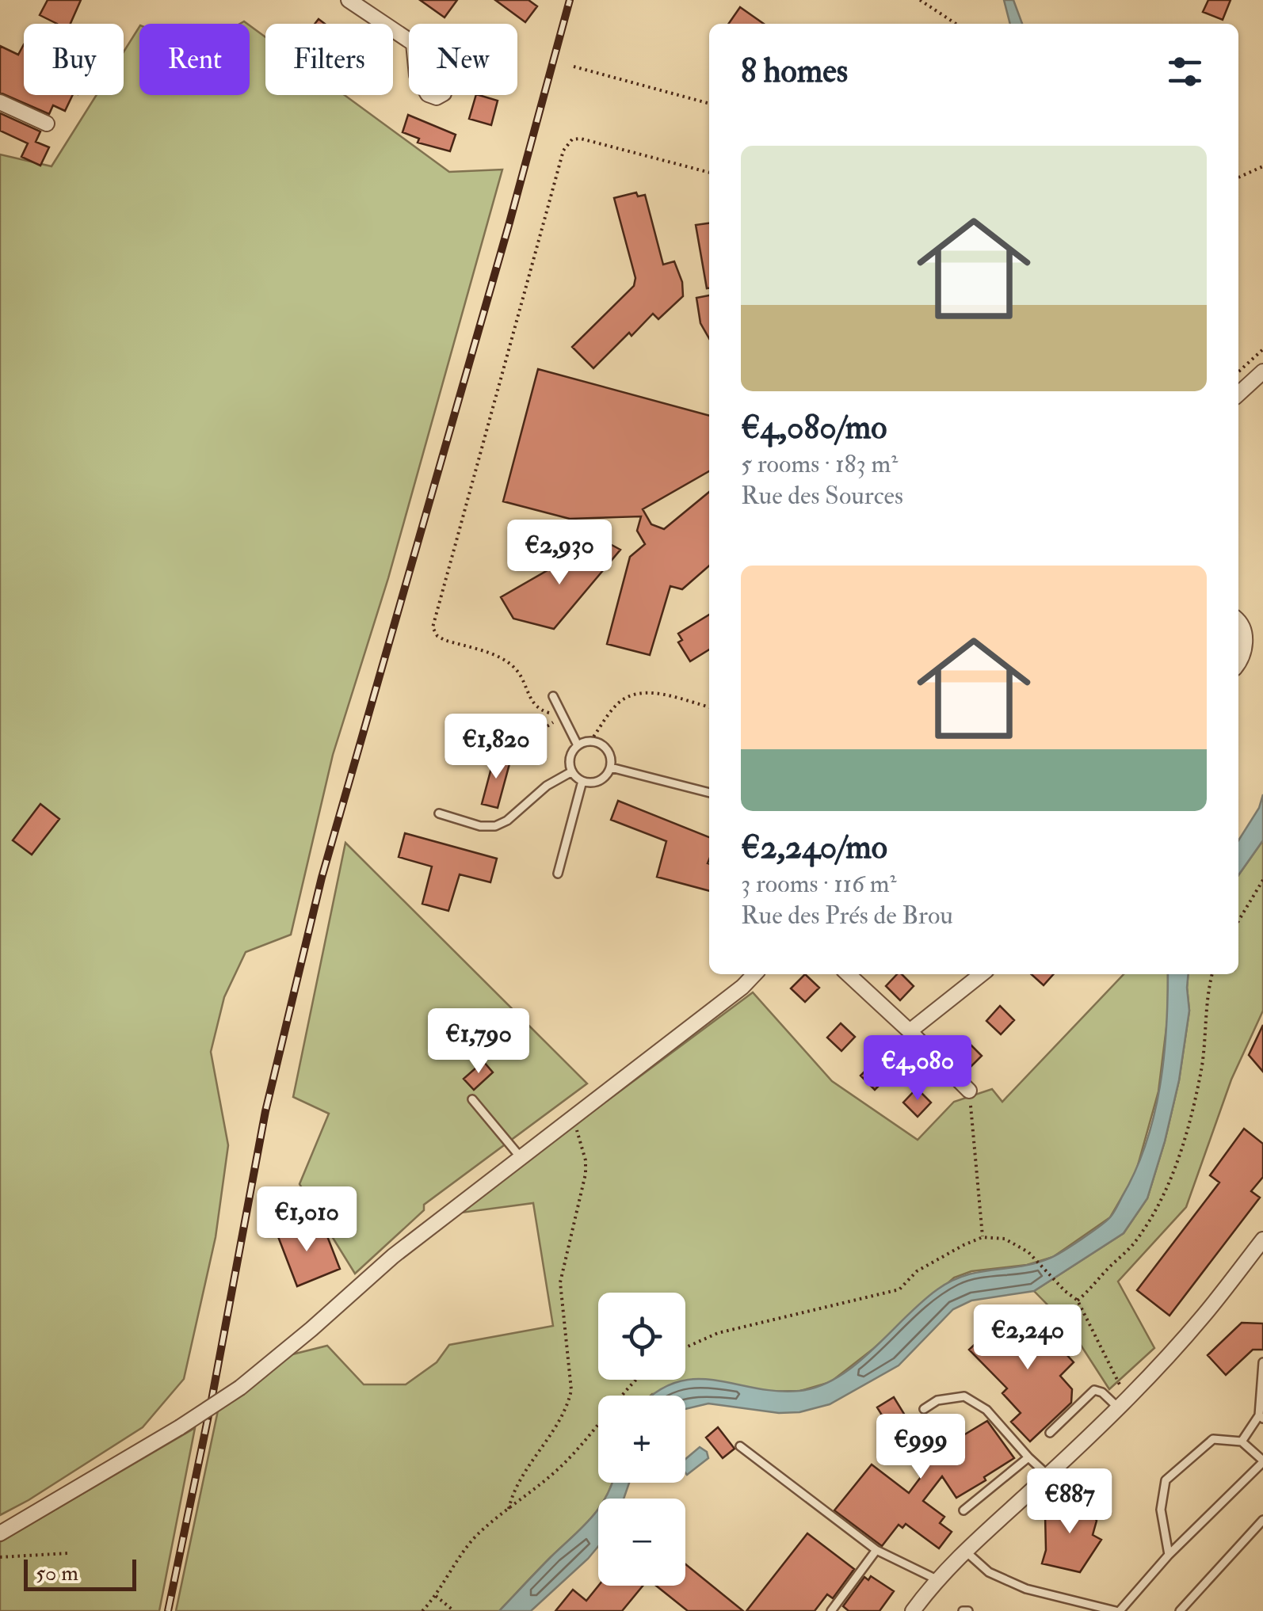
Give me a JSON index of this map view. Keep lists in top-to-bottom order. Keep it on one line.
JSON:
{"scale_bar":"50 m","page":{"chip":["Buy","Rent","Filters","New"],"heading":"8 homes","list":[{"name":"€4,080/mo","note":"5 rooms · 183 m² · Rue des Sources"},{"name":"€2,240/mo","note":"3 rooms · 116 m² · Rue des Prés de Brou"}],"price":["€2,930","€1,820","€1,790","€4,080","€1,010","€2,240","€999","€887"],"map_buttons":["+","−"],"scale":"50 m"}}
